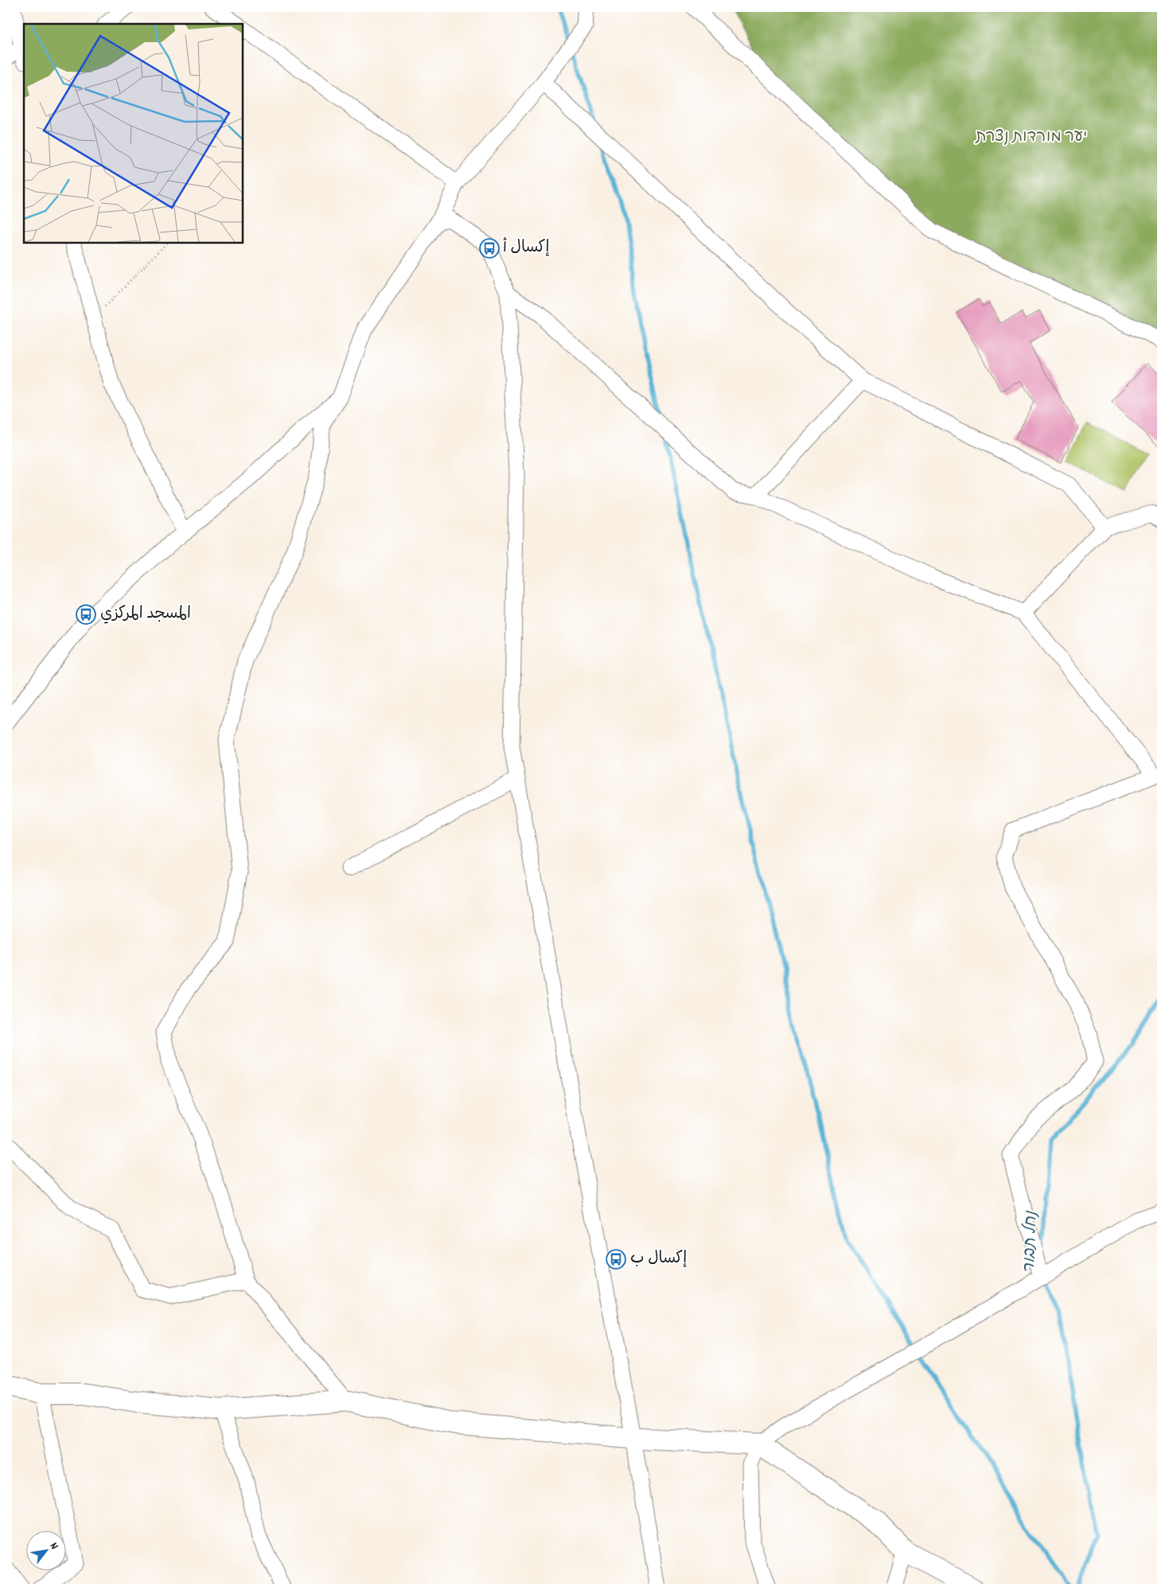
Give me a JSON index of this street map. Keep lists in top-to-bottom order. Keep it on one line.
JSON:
{"water":["נחל תבור"],"parks":["יער מורדות נצרת"],"places":{"bus stop":["إكسال أ","المسجد المركزي","إكسال ب"]},"north":"top right"}
